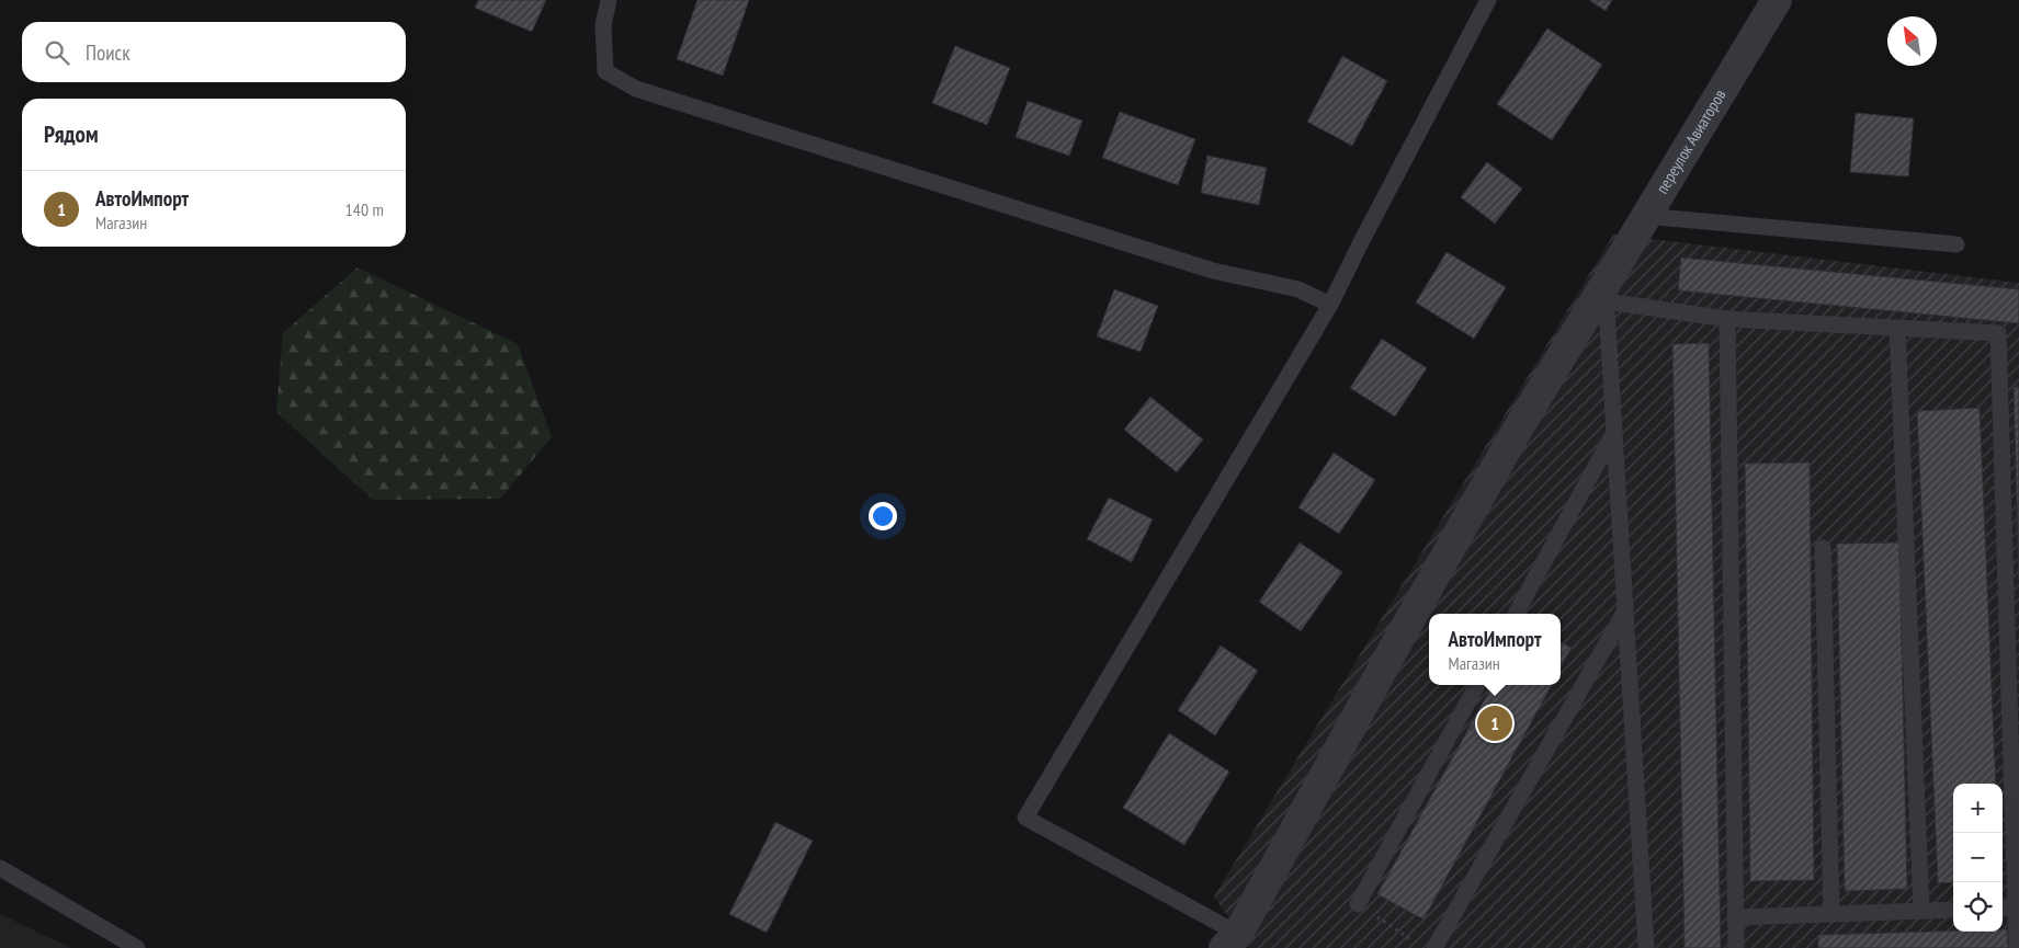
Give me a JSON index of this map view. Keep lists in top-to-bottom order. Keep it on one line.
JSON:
{"streets":{"street":["переулок Авиаторов"]},"north":"top left","page":{"search":"Поиск","heading":"Рядом","list":[{"mark":"1","name":"АвтоИмпорт","note":"Магазин","value":"140 m"}],"popup":["АвтоИмпорт","Магазин"],"pins":"1","map_buttons":["+","−"]}}
